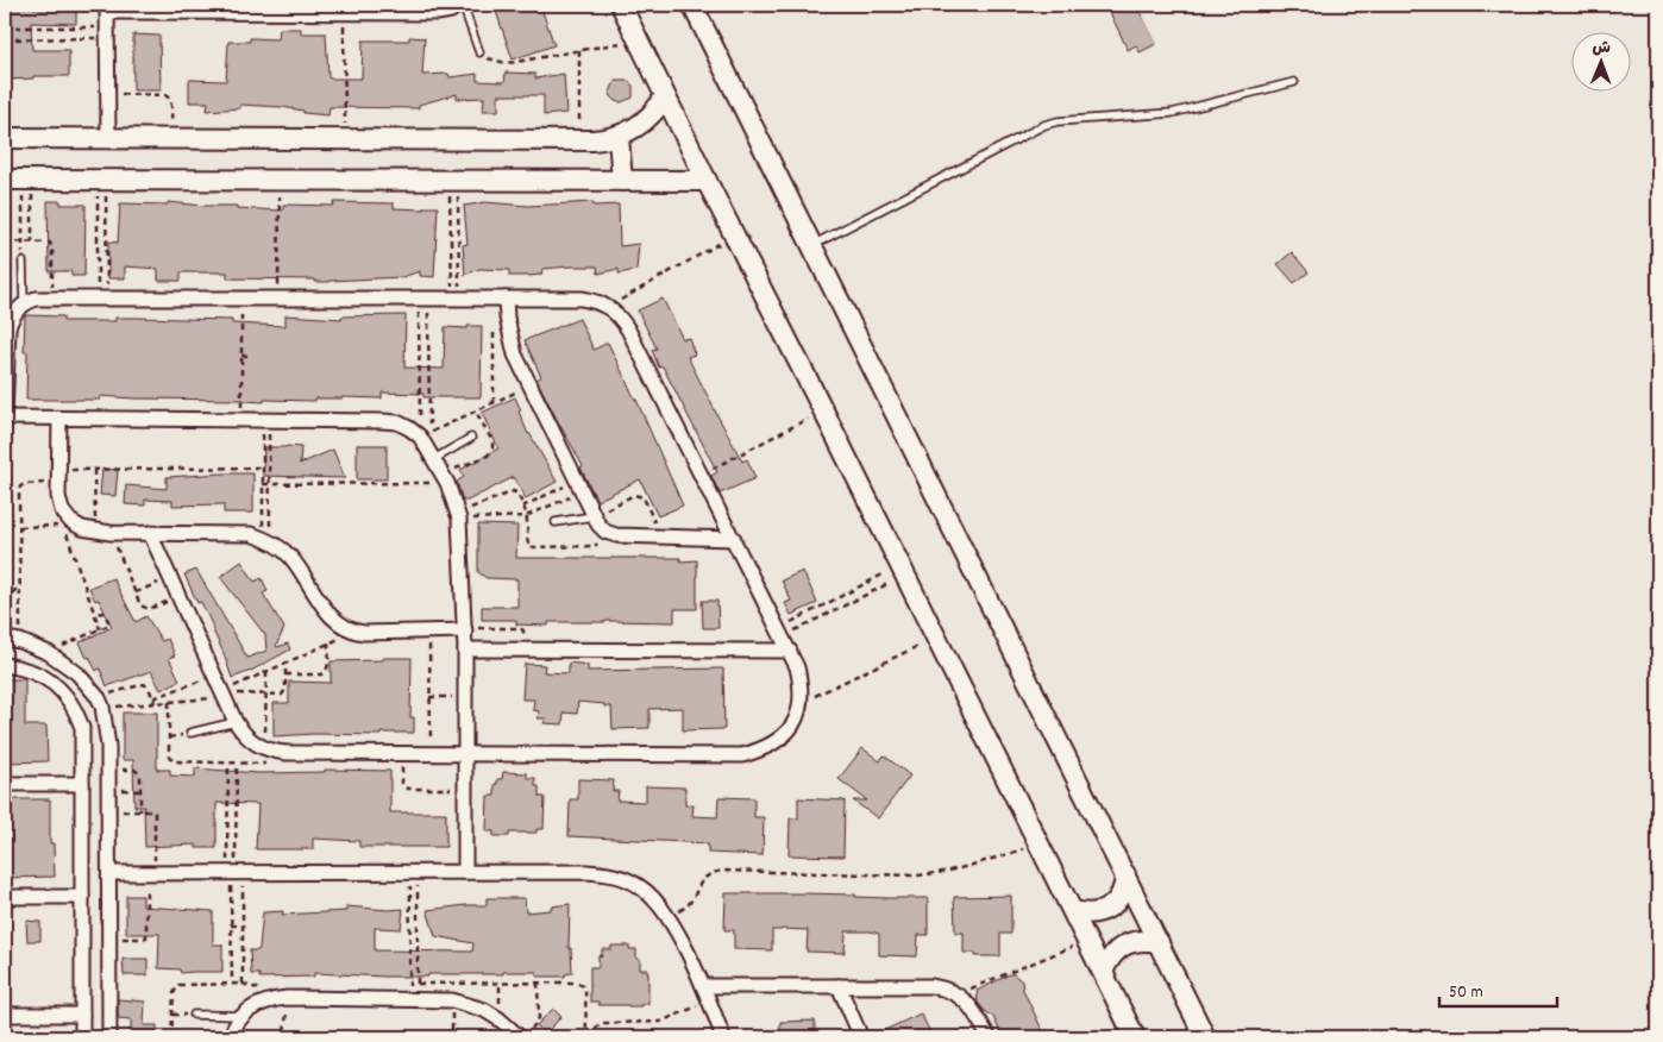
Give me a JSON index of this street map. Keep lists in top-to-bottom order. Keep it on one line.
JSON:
{"scale_bar":"50 m","north":"top"}
